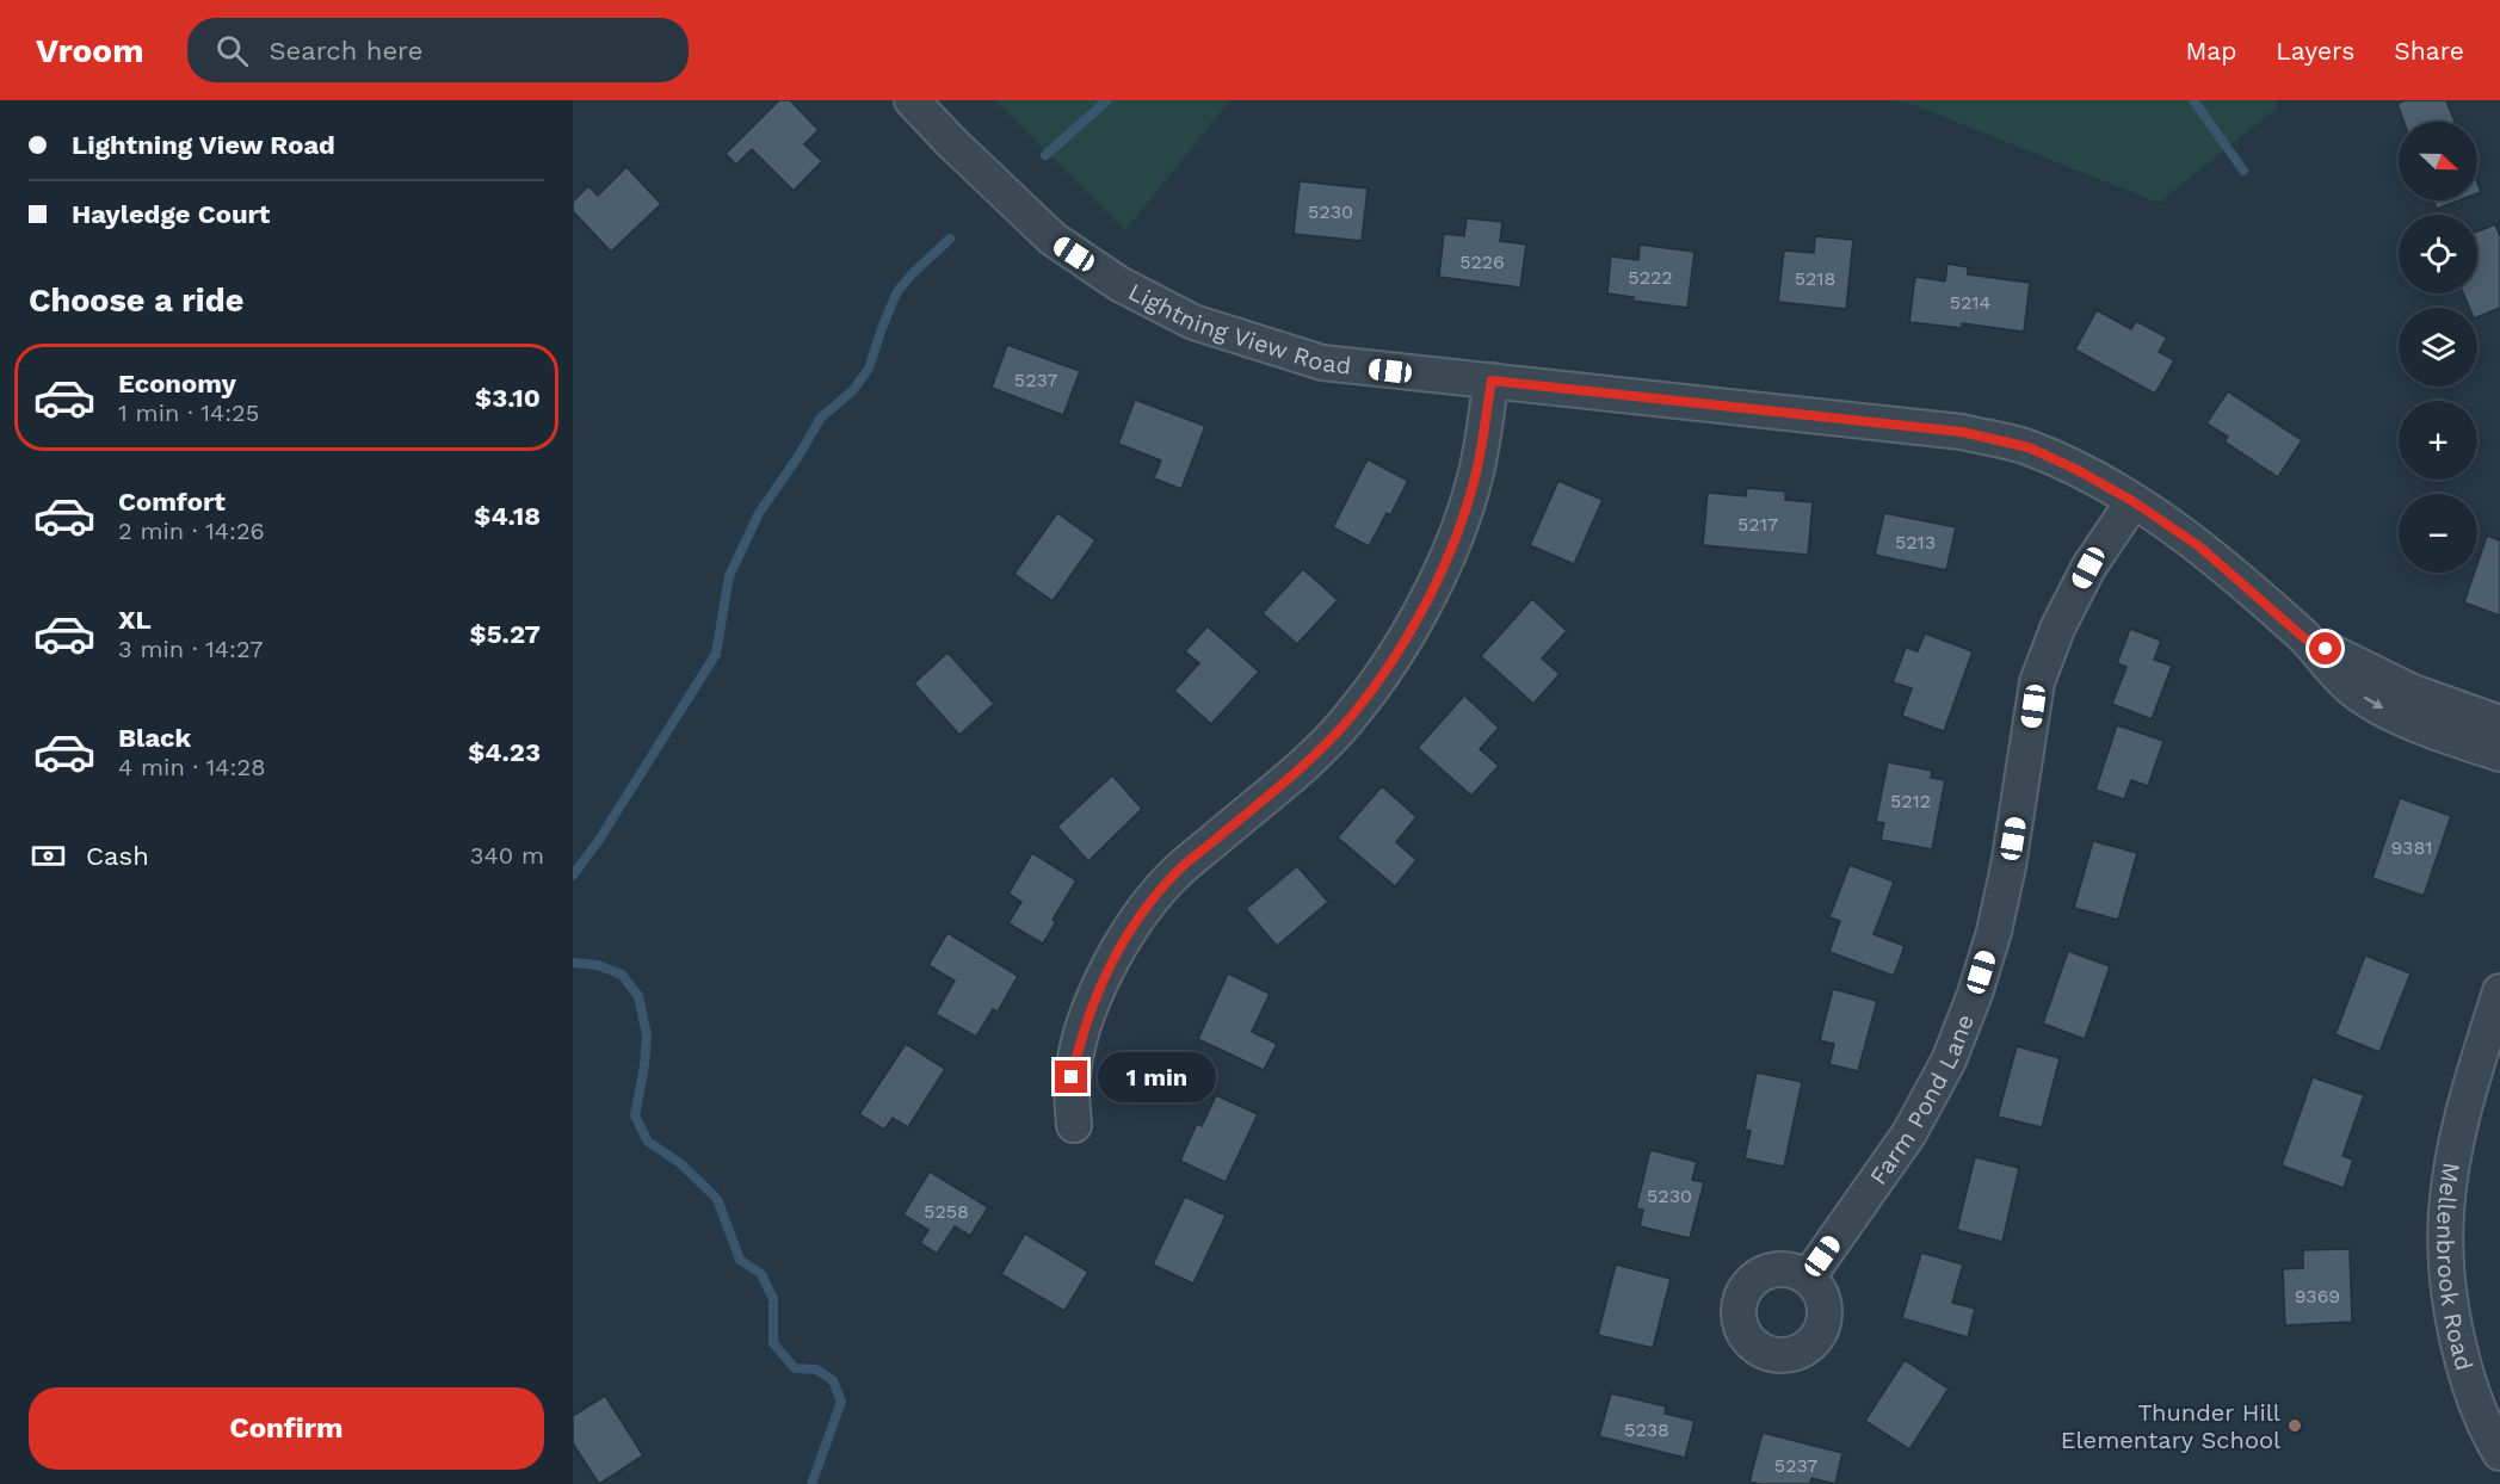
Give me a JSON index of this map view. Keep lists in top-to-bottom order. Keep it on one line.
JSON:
{"streets":{"street":["Lightning View Road","Farm Pond Lane","Mellenbrook Road"]},"crossings":[["Lightning View Road","Farm Pond Lane"]],"places":["Thunder Hill Elementary School"],"house_numbers":["5230","5226","5222","5218","5214","5237","5217","5213","5212","9381","5230","5258","9369","5238","5237"],"north":"right","page":{"header":"Vroom","search":"Search here","nav":["Map","Layers","Share"],"banner":["Lightning View Road","Hayledge Court"],"map_buttons":["+","−"],"heading":"Choose a ride","list":[{"name":"Economy","note":"1 min · 14:25","value":"$3.10"},{"name":"Comfort","note":"2 min · 14:26","value":"$4.18"},{"name":"XL","note":"3 min · 14:27","value":"$5.27"},{"name":"Black","note":"4 min · 14:28","value":"$4.23"}],"pay":["Cash","340 m"],"bubble":"1 min","buttons":"Confirm"}}
